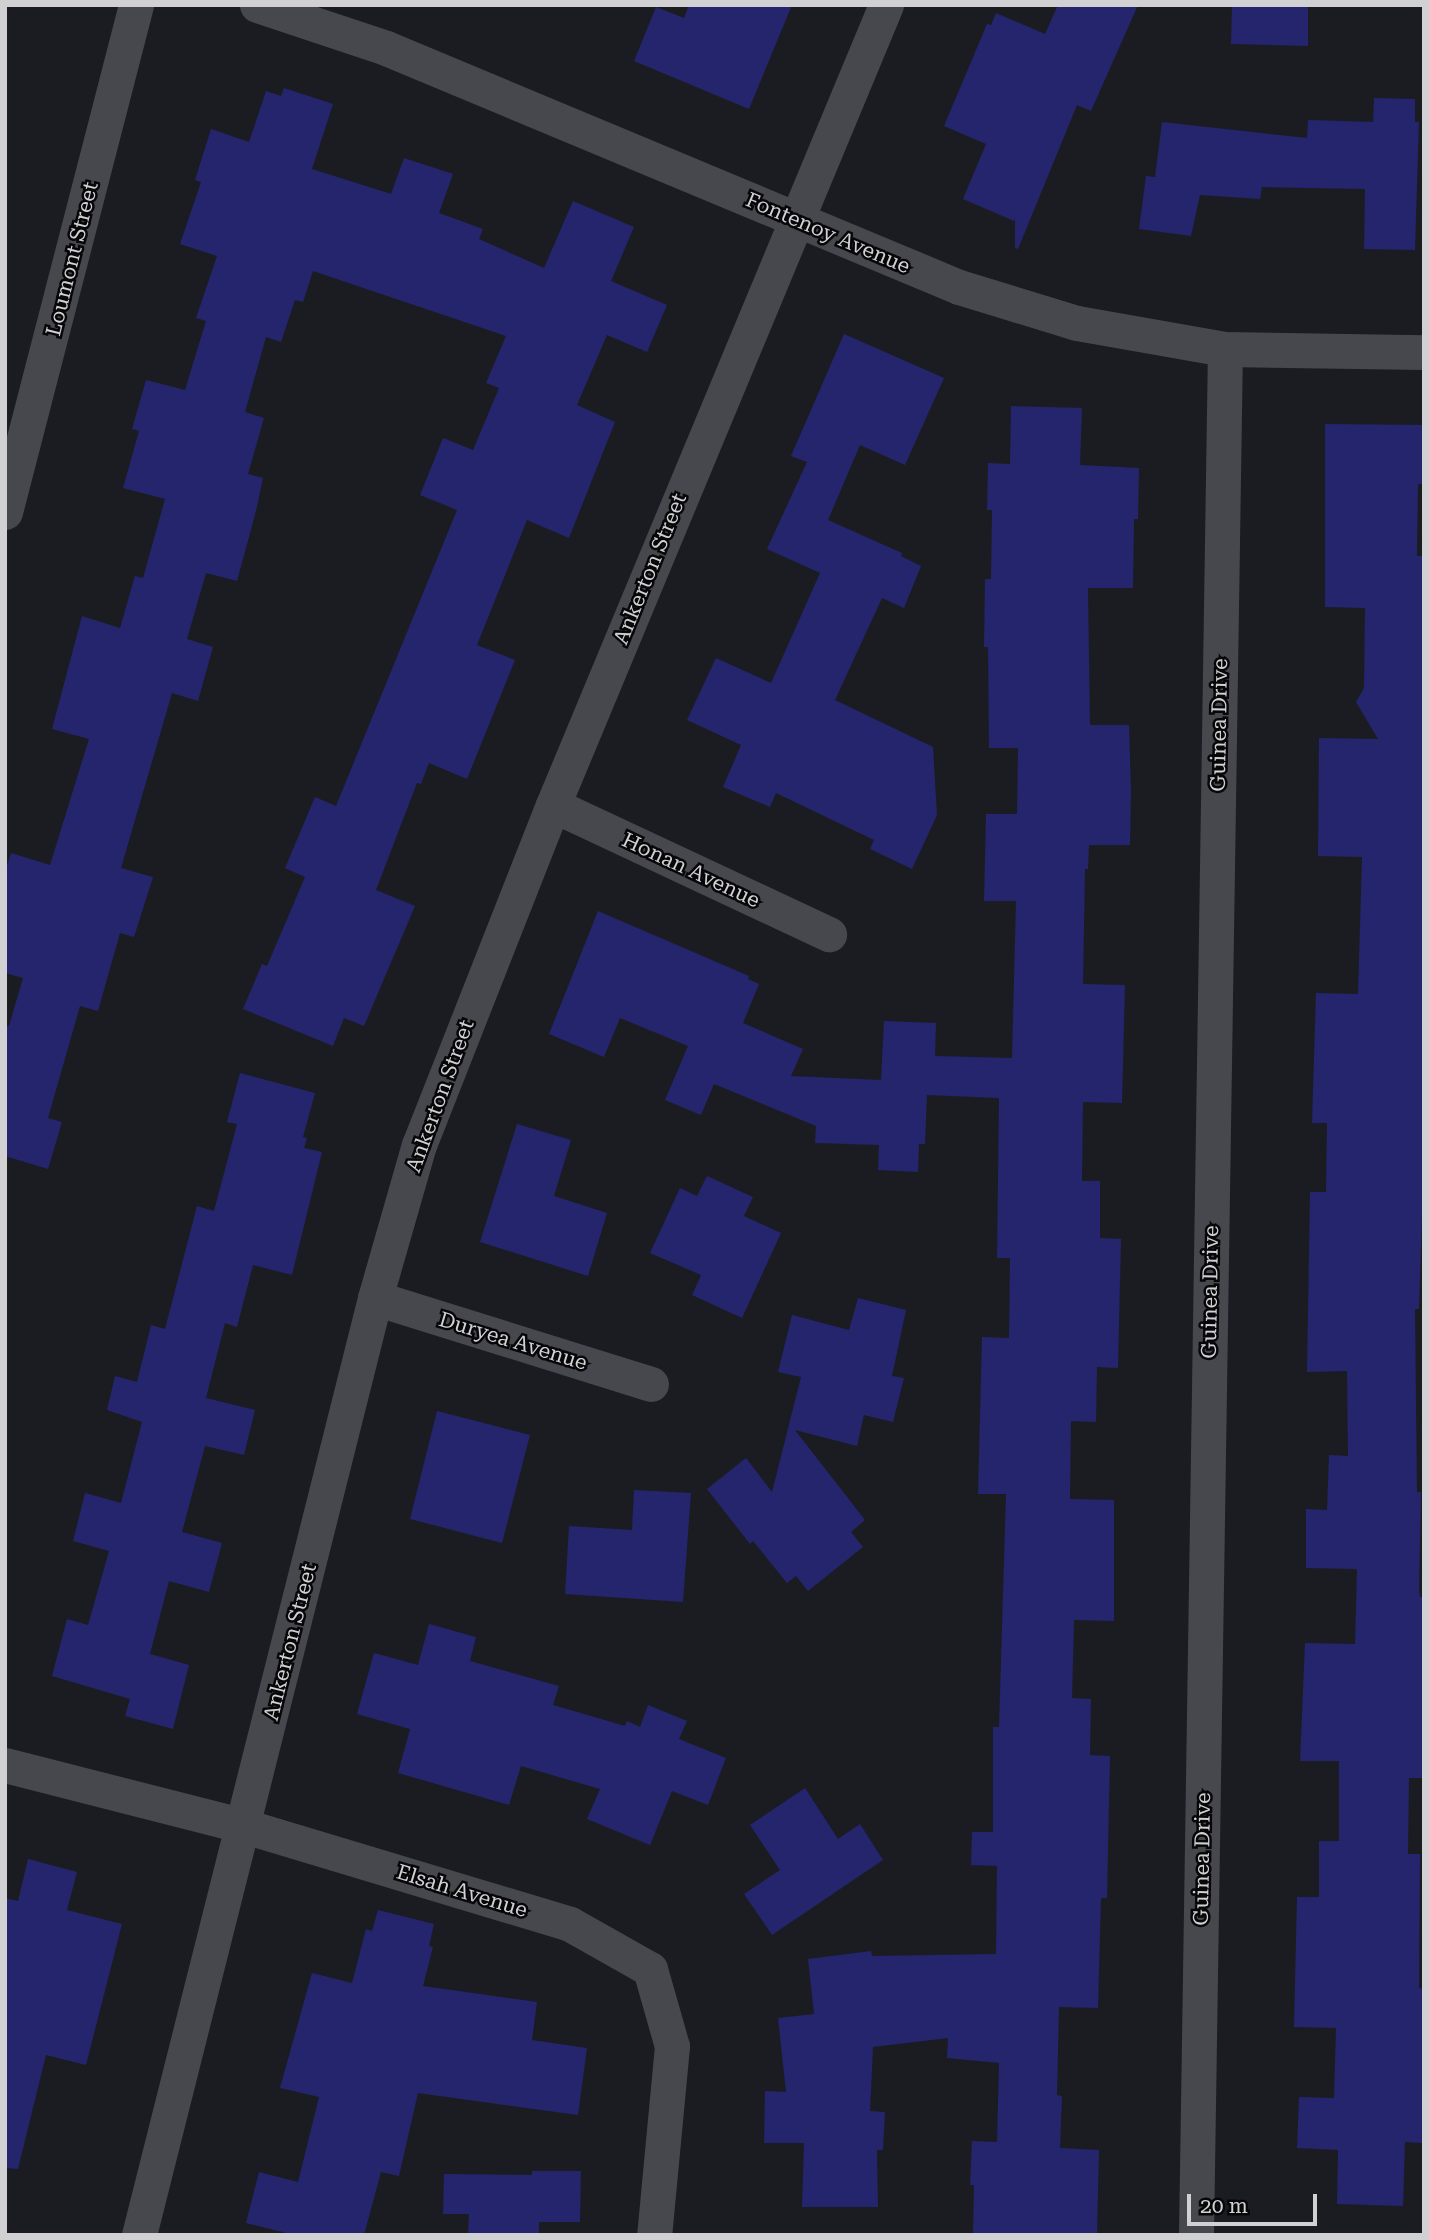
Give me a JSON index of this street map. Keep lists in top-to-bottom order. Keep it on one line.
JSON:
{"streets":{"street":["Fontenoy Avenue","Loumont Street","Ankerton Street","Guinea Drive","Honan Avenue","Duryea Avenue","Elsah Avenue"]},"crossings":[["Fontenoy Avenue","Ankerton Street"],["Fontenoy Avenue","Guinea Drive"],["Ankerton Street","Honan Avenue"],["Ankerton Street","Duryea Avenue"],["Ankerton Street","Elsah Avenue"]],"scale_bar":"20 m"}
